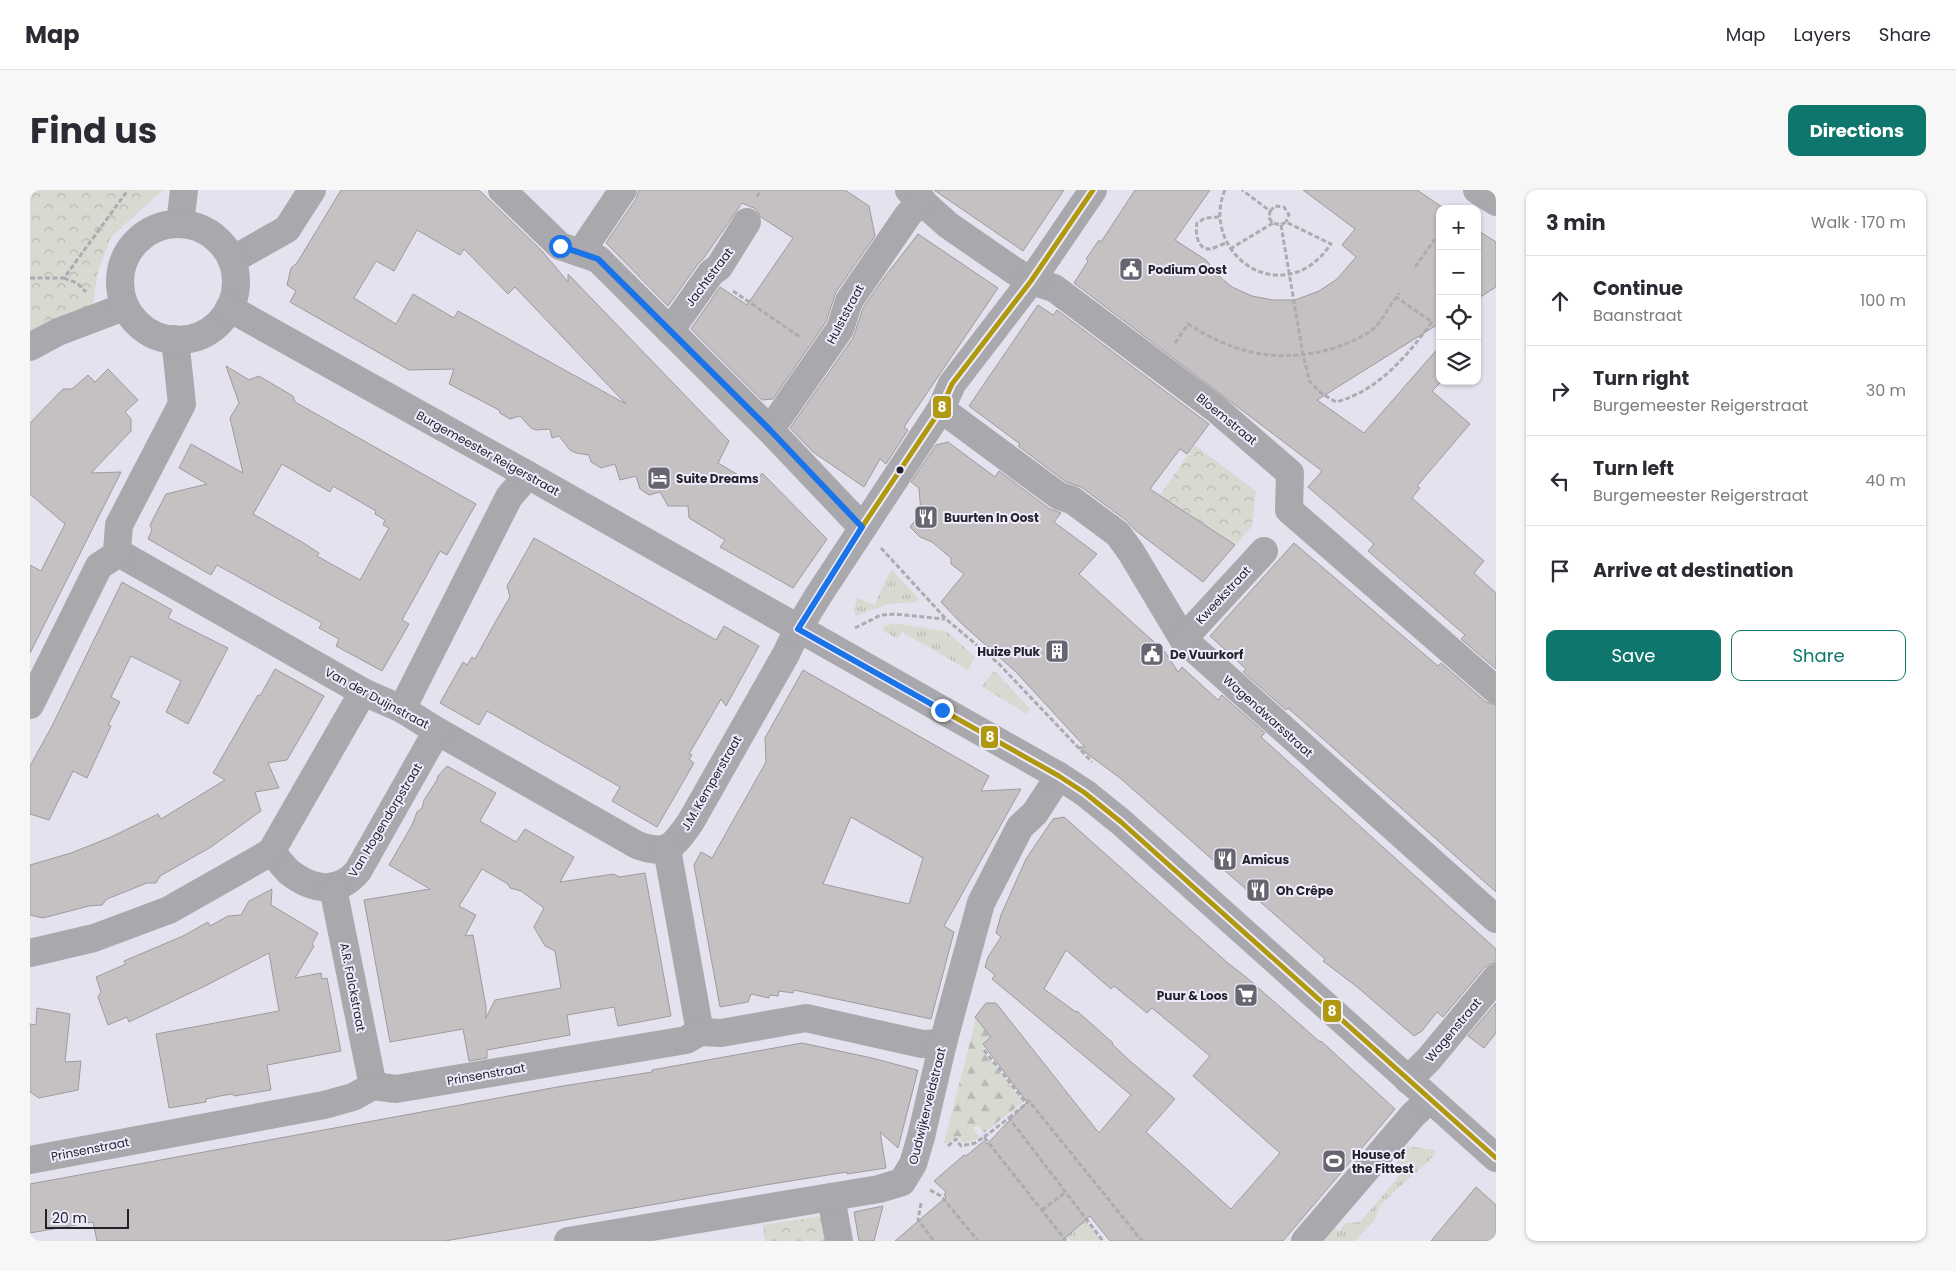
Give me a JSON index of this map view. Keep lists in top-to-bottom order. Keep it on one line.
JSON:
{"streets":{"street":["Jachtstraat","Hulststraat","Bloemstraat","Burgemeester Reigerstraat","Kweekstraat","Van der Duijnstraat","Wagendwarsstraat","J.M. Kemperstraat","Van Hogendorpstraat","A.R. Falckstraat","Wagenstraat","Prinsenstraat","Oudwijkerveldstraat"]},"crossings":[["Hulststraat","Bloemstraat"],["Burgemeester Reigerstraat","J.M. Kemperstraat"],["Burgemeester Reigerstraat","Wagenstraat"],["Burgemeester Reigerstraat","Oudwijkerveldstraat"],["Kweekstraat","Wagendwarsstraat"],["Van der Duijnstraat","J.M. Kemperstraat"],["Van der Duijnstraat","Van Hogendorpstraat"],["Van Hogendorpstraat","A.R. Falckstraat"],["A.R. Falckstraat","Prinsenstraat"],["Prinsenstraat","Oudwijkerveldstraat"]],"places":{"public building":["Podium Oost","De Vuurkorf"],"hotel":["Suite Dreams"],"restaurant":["Buurten In Oost","Amicus","Oh Crêpe"],"building":["Huize Pluk"],"supermarket":["Puur & Loos"],"sports":["House of the Fittest"]},"lines":["transit line 8"],"scale_bar":"20 m","page":{"header":"Map","nav":["Map","Layers","Share"],"title":"Find us","buttons":["Directions",["Save","Share"]],"heading":["3 min","Walk · 170 m"],"map_buttons":["+","−"],"list":[["Continue","Baanstraat","100 m"],["Turn right","Burgemeester Reigerstraat","30 m"],["Turn left","Burgemeester Reigerstraat","40 m"],"Arrive at destination"],"scale":"20 m"}}
